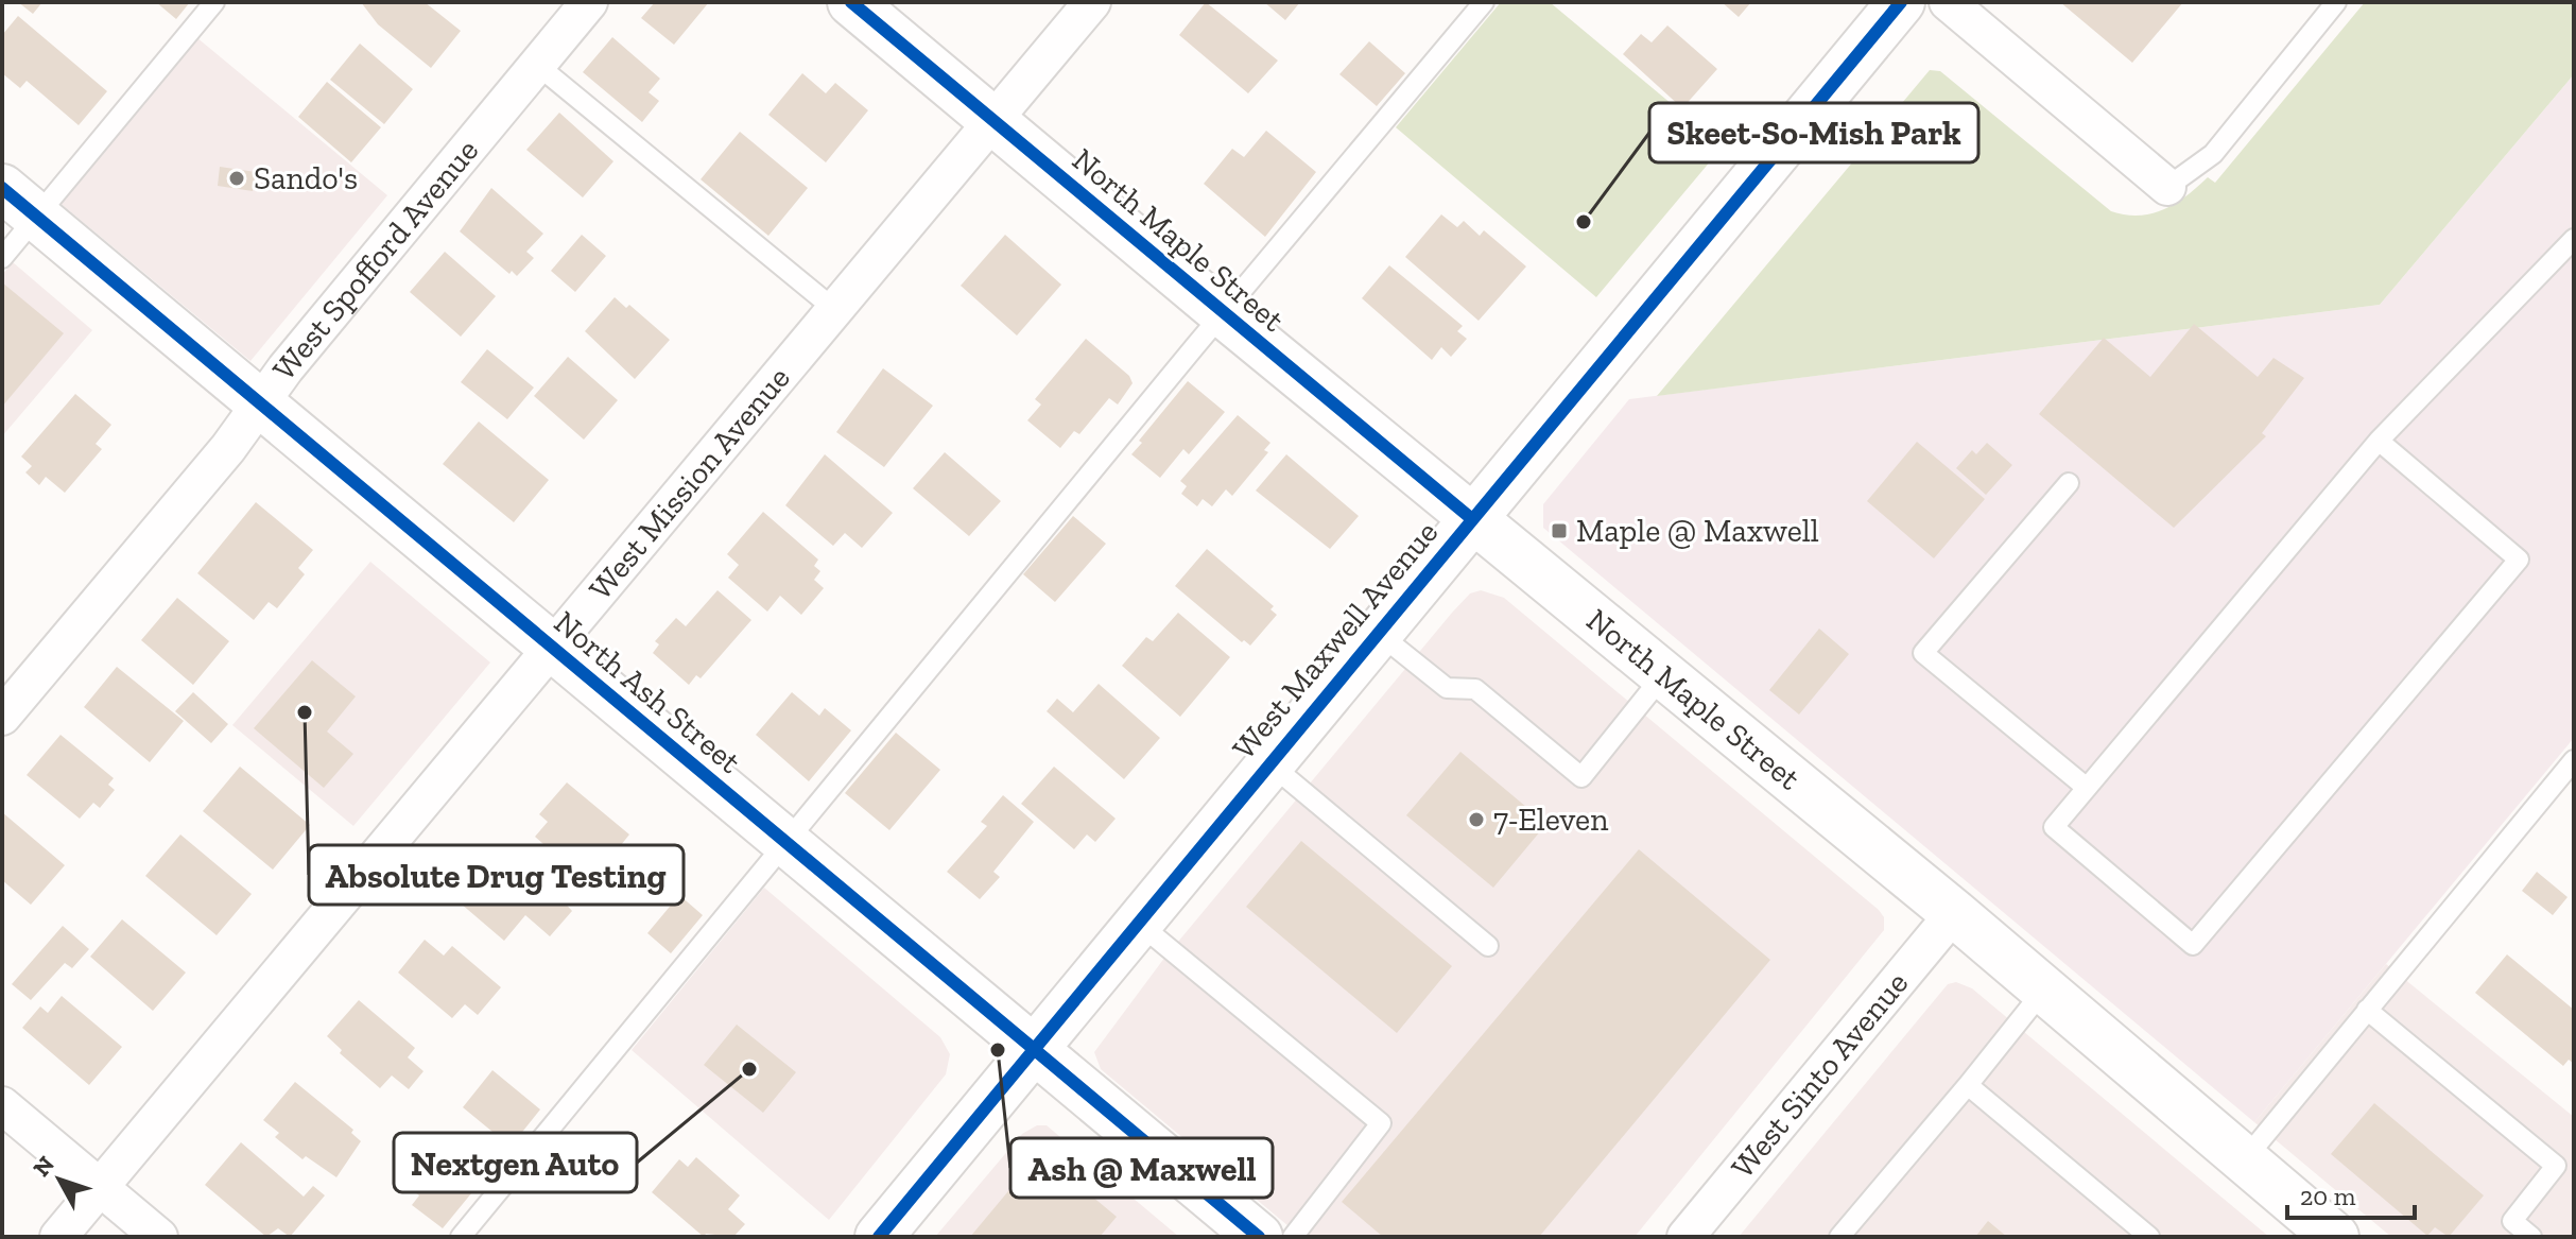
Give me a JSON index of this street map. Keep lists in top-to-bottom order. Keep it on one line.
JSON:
{"streets":{"main road":["North Maple Street","West Maxwell Avenue","North Ash Street"],"street":["West Spofford Avenue","West Mission Avenue","West Sinto Avenue"]},"crossings":[["North Maple Street","West Mission Avenue"],["North Maple Street","West Maxwell Avenue"],["North Maple Street","West Sinto Avenue"],["West Spofford Avenue","North Ash Street"],["West Mission Avenue","North Ash Street"],["West Maxwell Avenue","North Ash Street"]],"places":{"other":["Sando's","Skeet-So-Mish Park","Absolute Drug Testing","7-Eleven","Ash @ Maxwell","Nextgen Auto"],"transit":["Maple @ Maxwell"]},"scale_bar":"20 m","north":"top left"}
